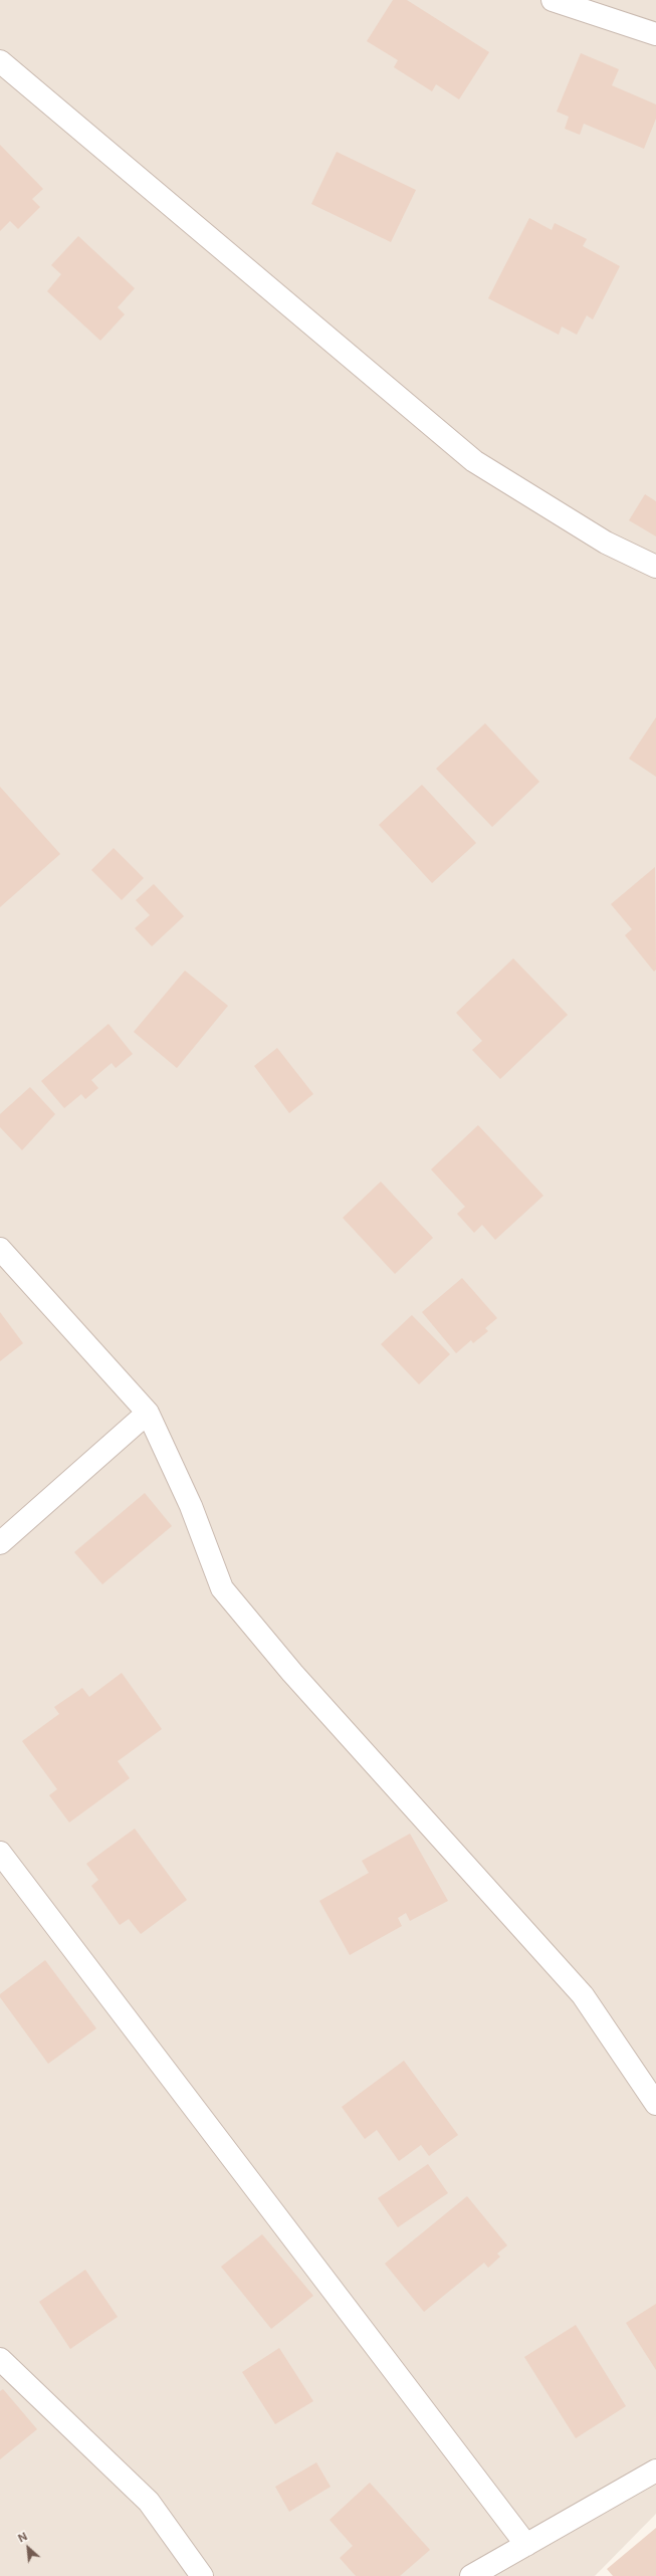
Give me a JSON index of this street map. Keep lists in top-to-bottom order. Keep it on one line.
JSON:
{"north":"top left"}
